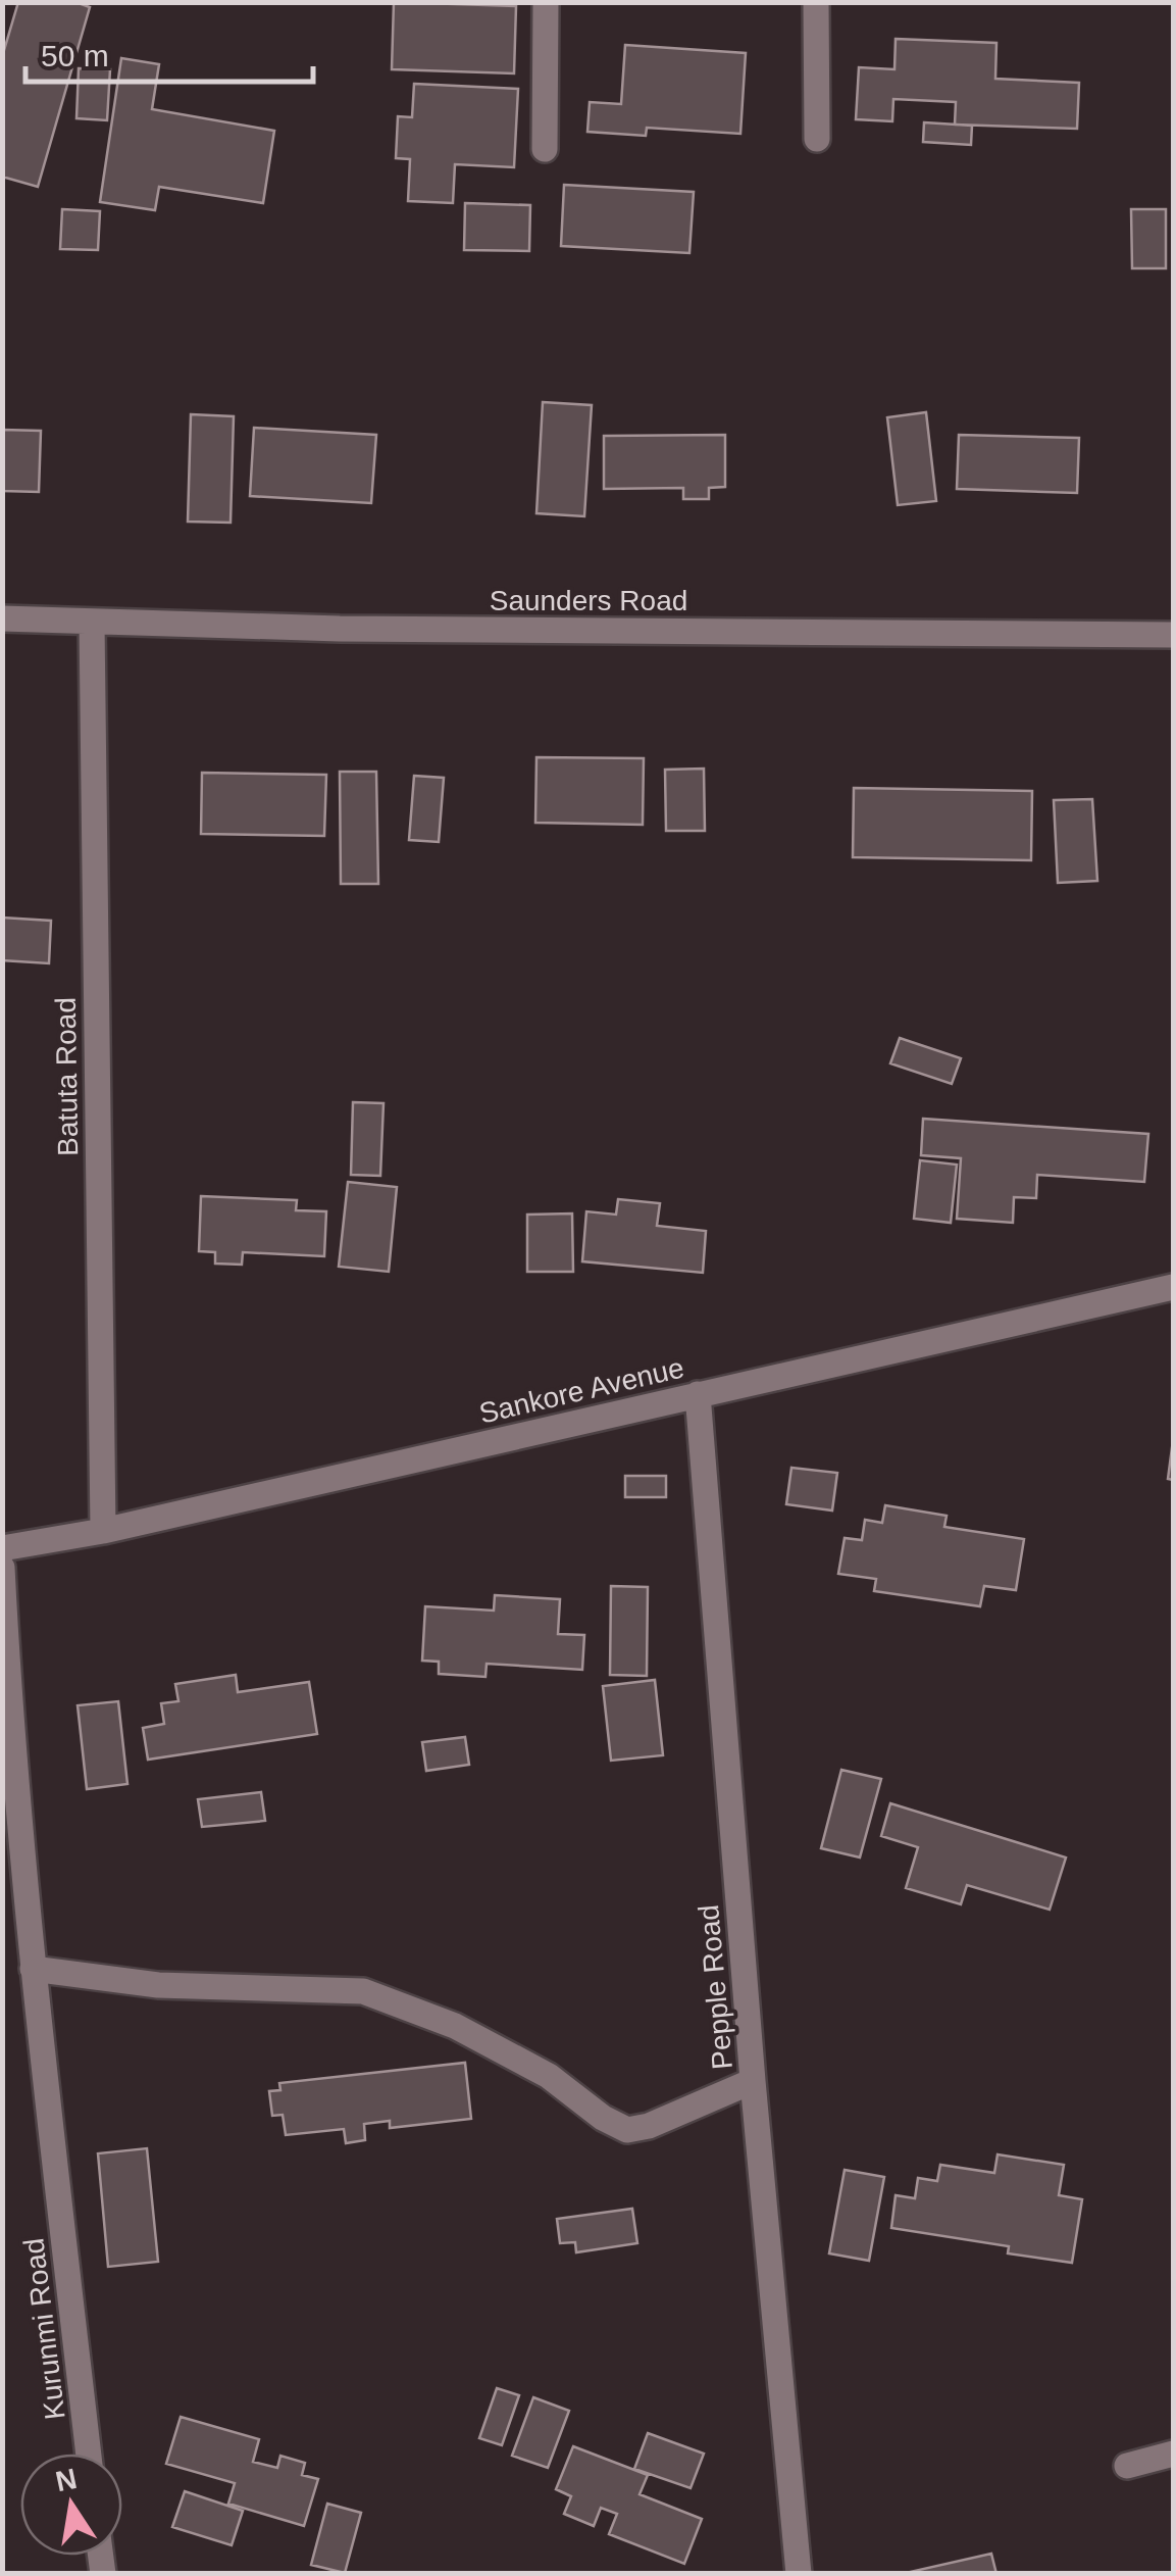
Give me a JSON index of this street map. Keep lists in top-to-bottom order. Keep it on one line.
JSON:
{"streets":{"street":["Saunders Road","Batuta Road","Sankore Avenue","Pepple Road","Kurunmi Road"]},"crossings":[["Saunders Road","Batuta Road"],["Batuta Road","Sankore Avenue"],["Sankore Avenue","Pepple Road"]],"scale_bar":"50 m","north":"top"}
